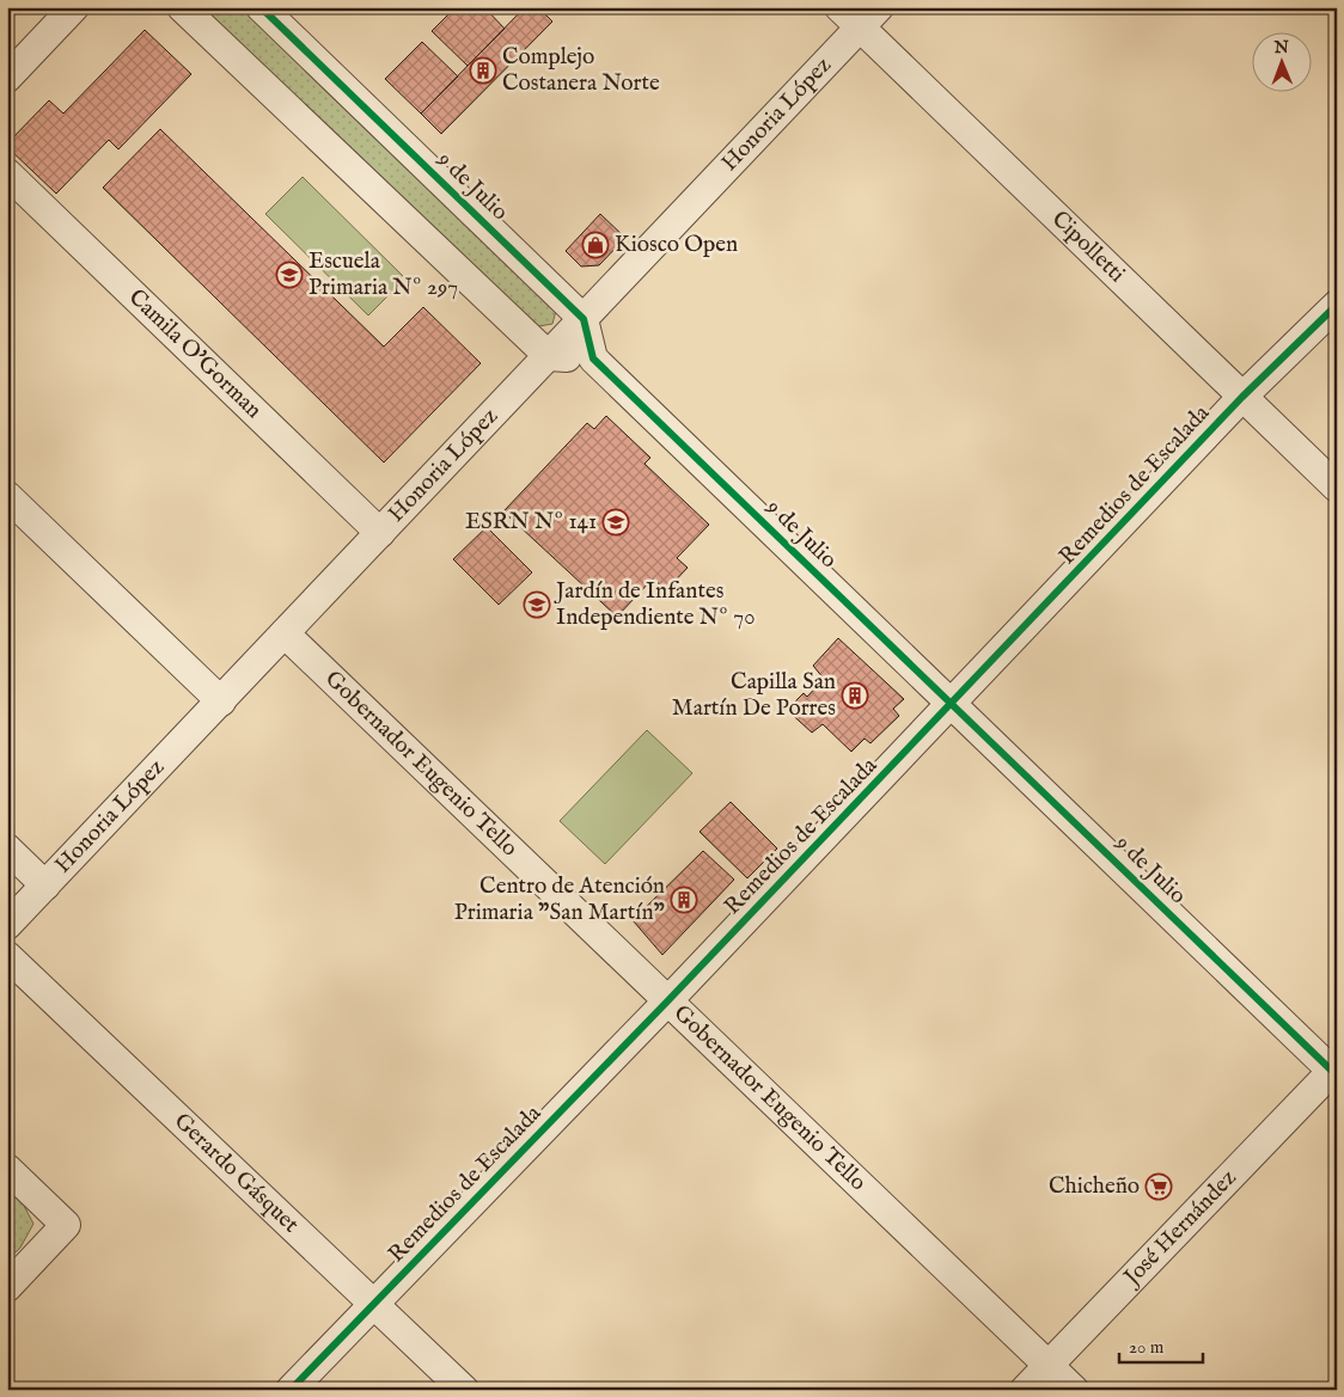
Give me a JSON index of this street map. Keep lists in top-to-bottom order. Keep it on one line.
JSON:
{"streets":{"street":["Honoria López","9 de Julio","Cipolletti","Camila O'Gorman","Remedios de Escalada","Gobernador Eugenio Tello","Gerardo Gásquet","José Hernández"]},"crossings":[["Honoria López","9 de Julio"],["Honoria López","Cipolletti"],["Honoria López","Camila O'Gorman"],["Honoria López","Gobernador Eugenio Tello"],["9 de Julio","Remedios de Escalada"],["9 de Julio","José Hernández"],["Cipolletti","Remedios de Escalada"],["Remedios de Escalada","Gobernador Eugenio Tello"],["Remedios de Escalada","Gerardo Gásquet"],["Gobernador Eugenio Tello","José Hernández"]],"places":{"building":["Complejo Costanera Norte","Capilla San Martín De Porres","Centro de Atención Primaria \"San Martín\""],"shop":["Kiosco Open"],"school or university":["Escuela Primaria Nº 297","ESRN Nº 141","Jardín de Infantes Independiente Nº 70"],"supermarket":["Chicheño"]},"scale_bar":"20 m","north":"top"}
